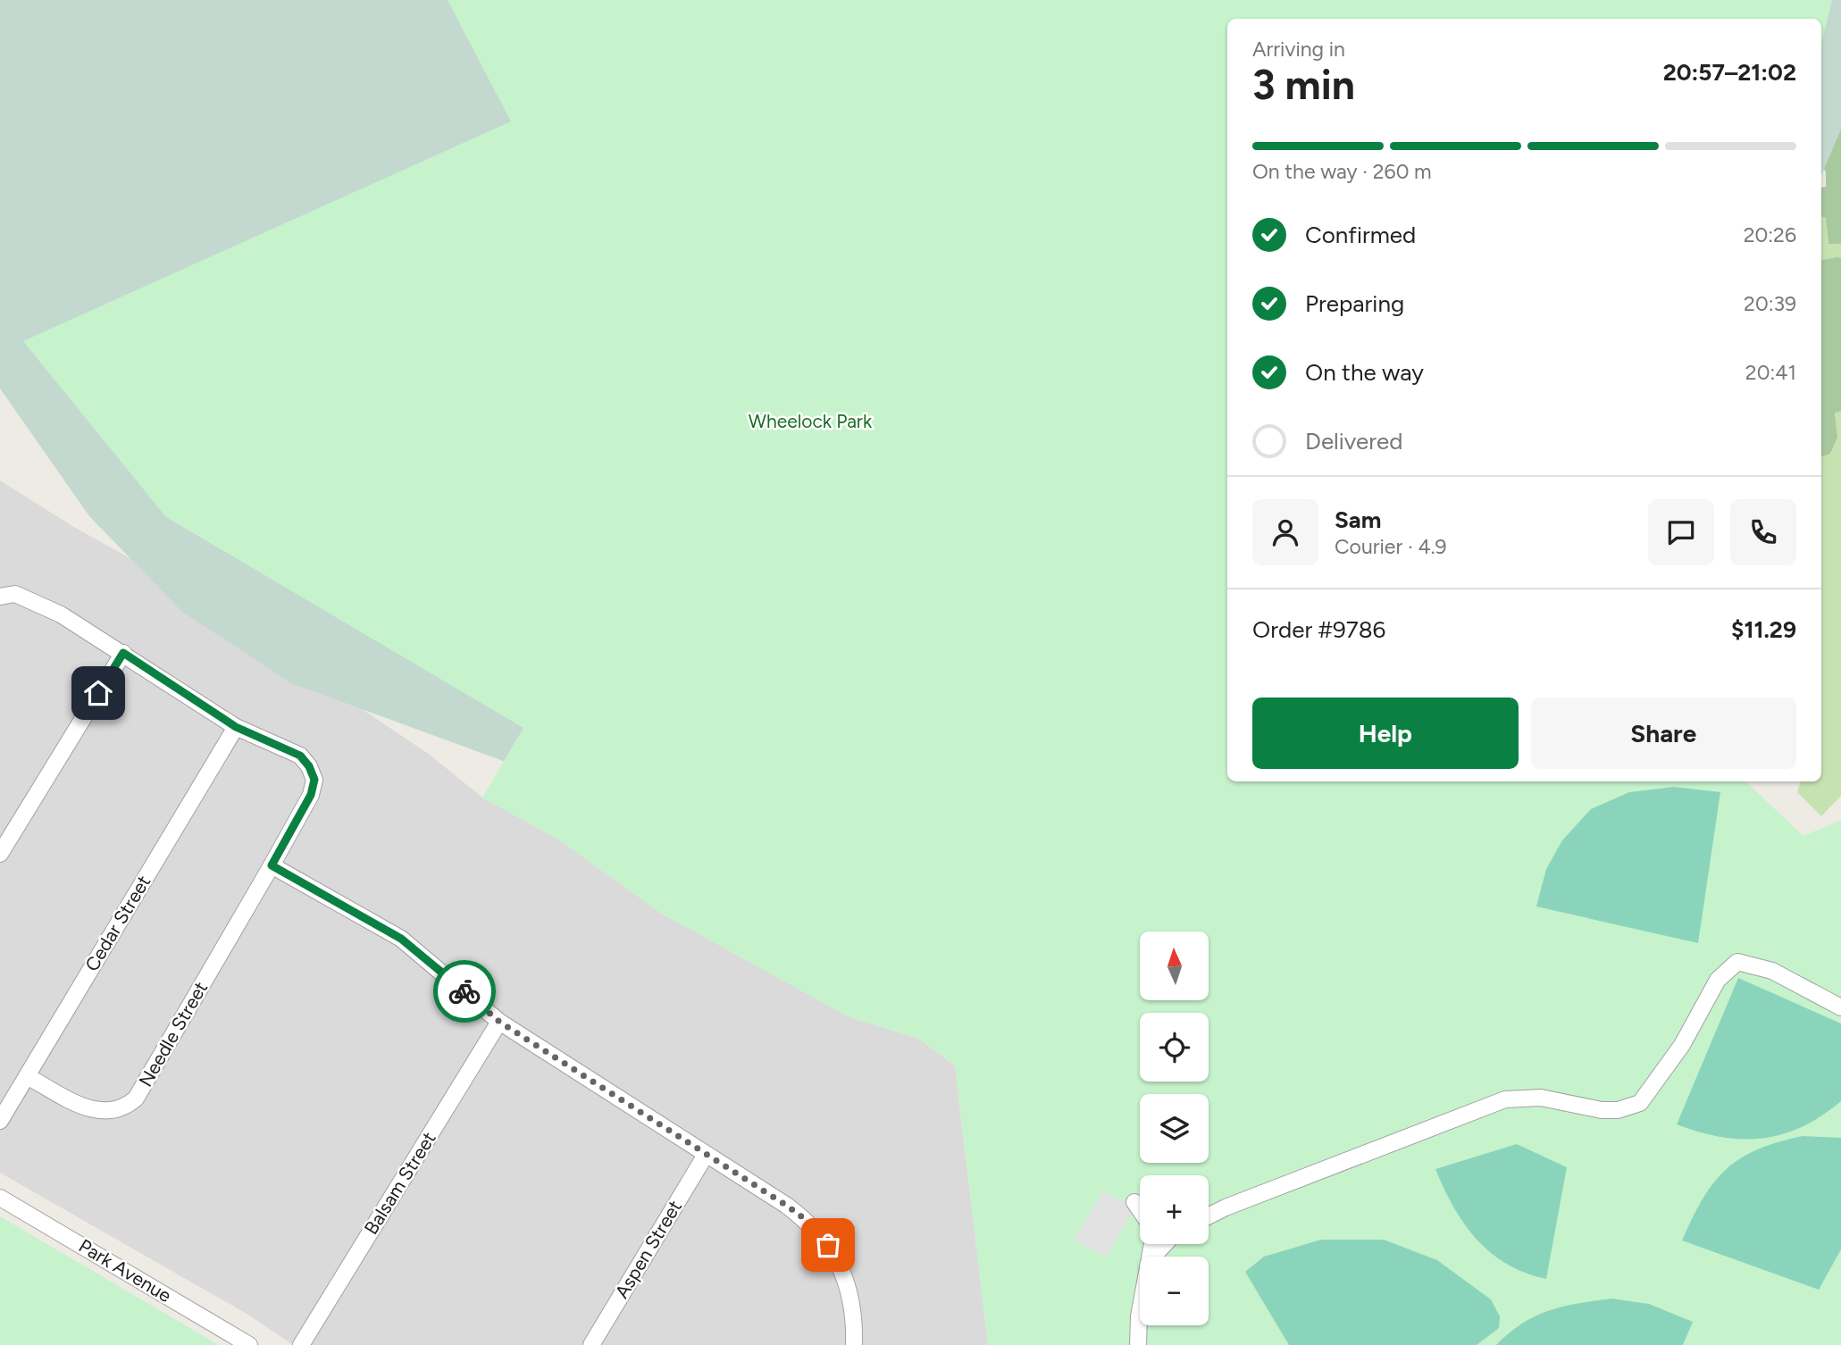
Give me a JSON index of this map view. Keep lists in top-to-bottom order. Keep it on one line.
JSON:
{"streets":{"street":["Cedar Street","Needle Street","Balsam Street","Aspen Street","Park Avenue"]},"crossings":[["Cedar Street","Needle Street"]],"parks":["Wheelock Park"],"north":"top","page":{"heading":["3 min","Arriving in","20:57–21:02"],"panel":["Sam","Courier · 4.9","Order #9786","$11.29"],"bar":"On the way · 260 m","list":[["Confirmed","20:26"],["Preparing","20:39"],["On the way","20:41"],"Delivered"],"buttons":["Help","Share"],"map_buttons":["+","−"]}}
